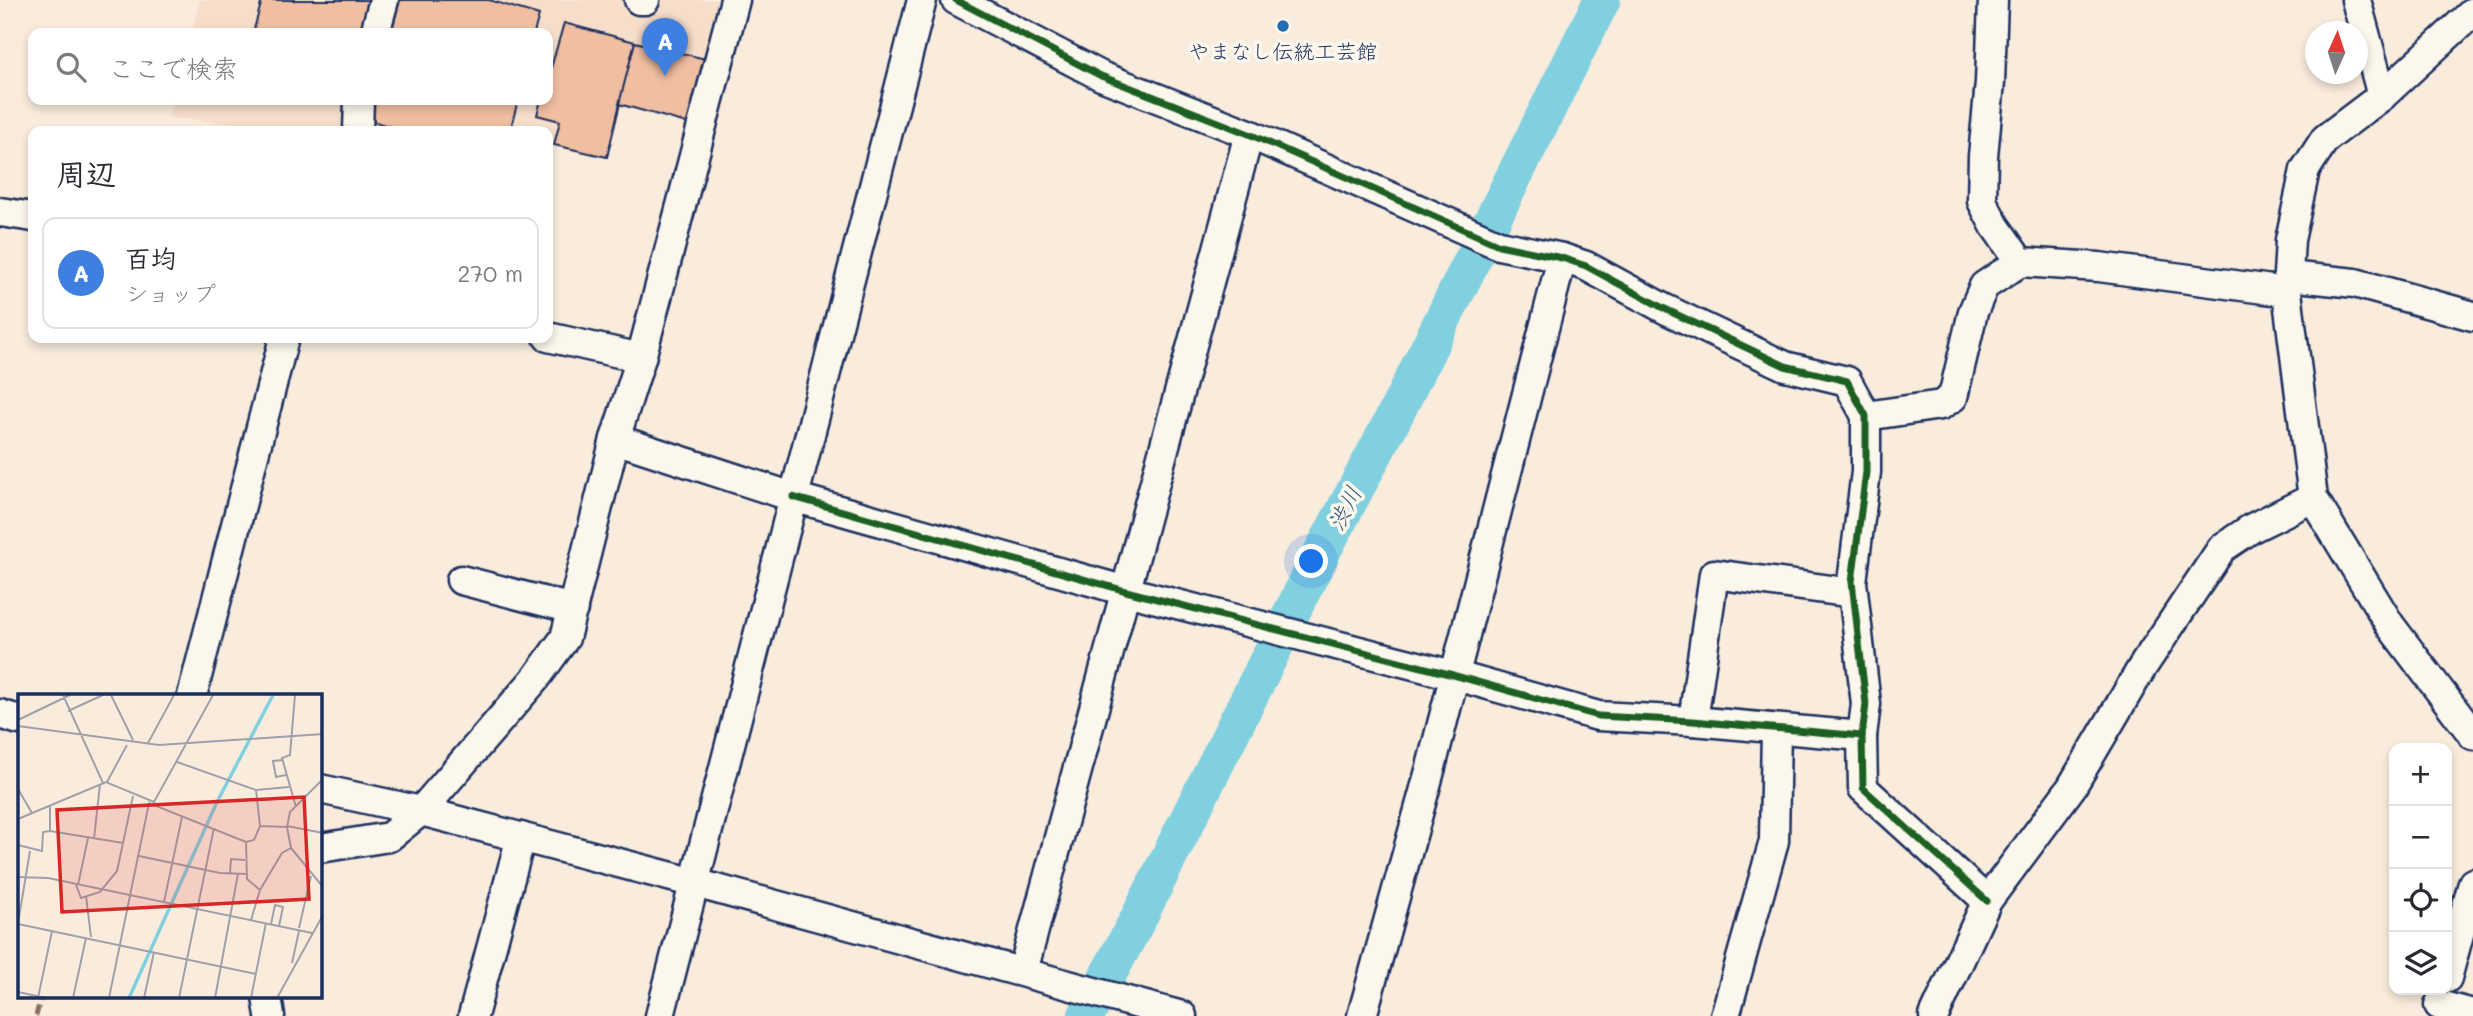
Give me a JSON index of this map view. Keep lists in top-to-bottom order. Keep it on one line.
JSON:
{"water":["渋川"],"places":["やまなし伝統工芸館"],"north":"top","page":{"pins":"A","search":"ここで検索","heading":"周辺","list":[{"mark":"A","name":"百均","note":"ショップ","value":"270 m"}],"map_buttons":["+","−"]}}
